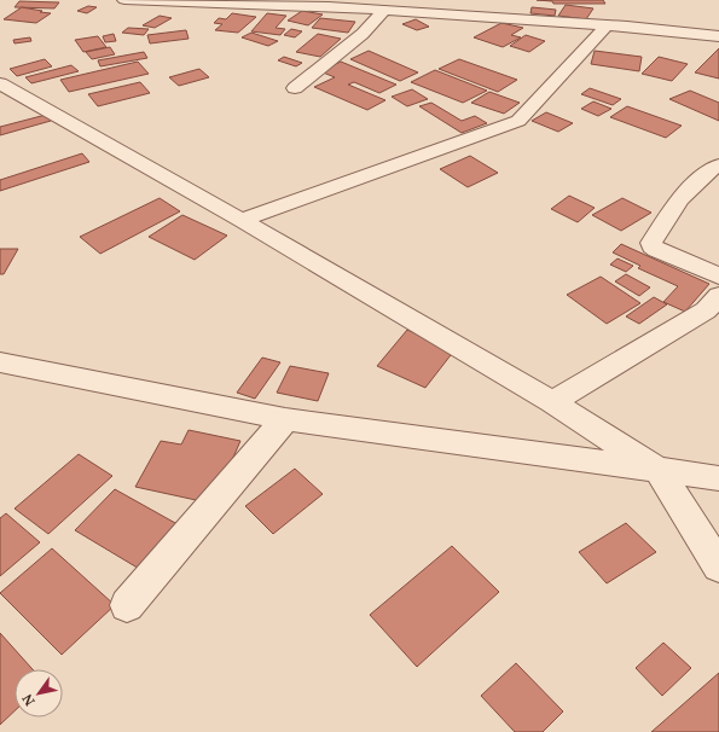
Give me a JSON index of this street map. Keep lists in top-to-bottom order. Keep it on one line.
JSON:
{"north":"bottom left"}
